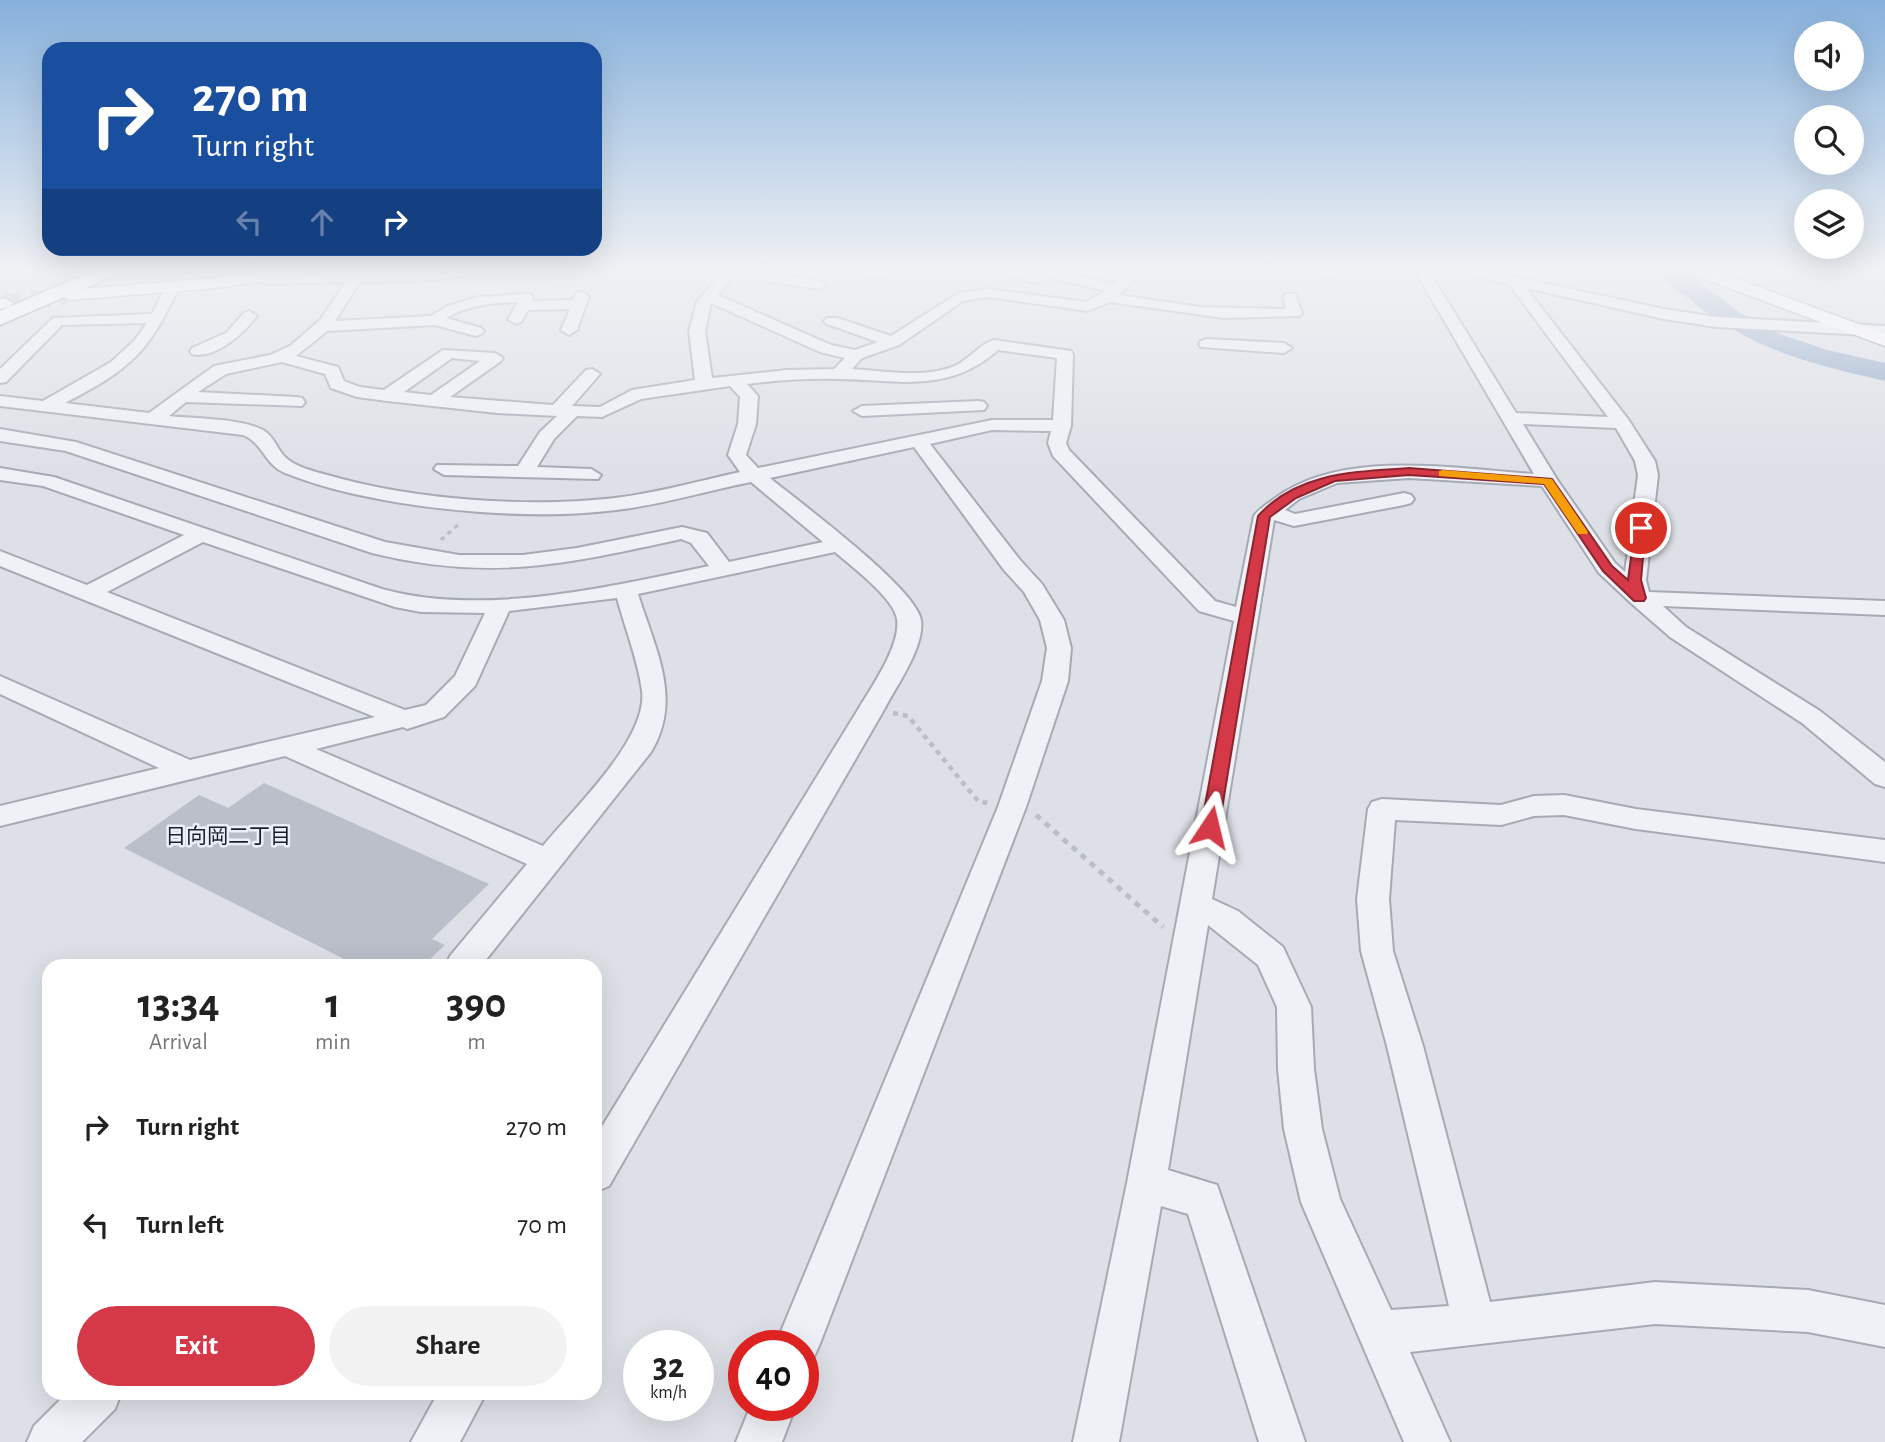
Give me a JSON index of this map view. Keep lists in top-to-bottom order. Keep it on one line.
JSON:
{"districts":["日向岡二丁目"],"page":{"turn":["270 m","Turn right"],"eta":["13:34","Arrival","1","min","390","m"],"list":[{"name":"Turn right","value":"270 m"},{"name":"Turn left","value":"70 m"}],"buttons":["Exit","Share"],"speed":"32 km/h","limit":"40"}}
